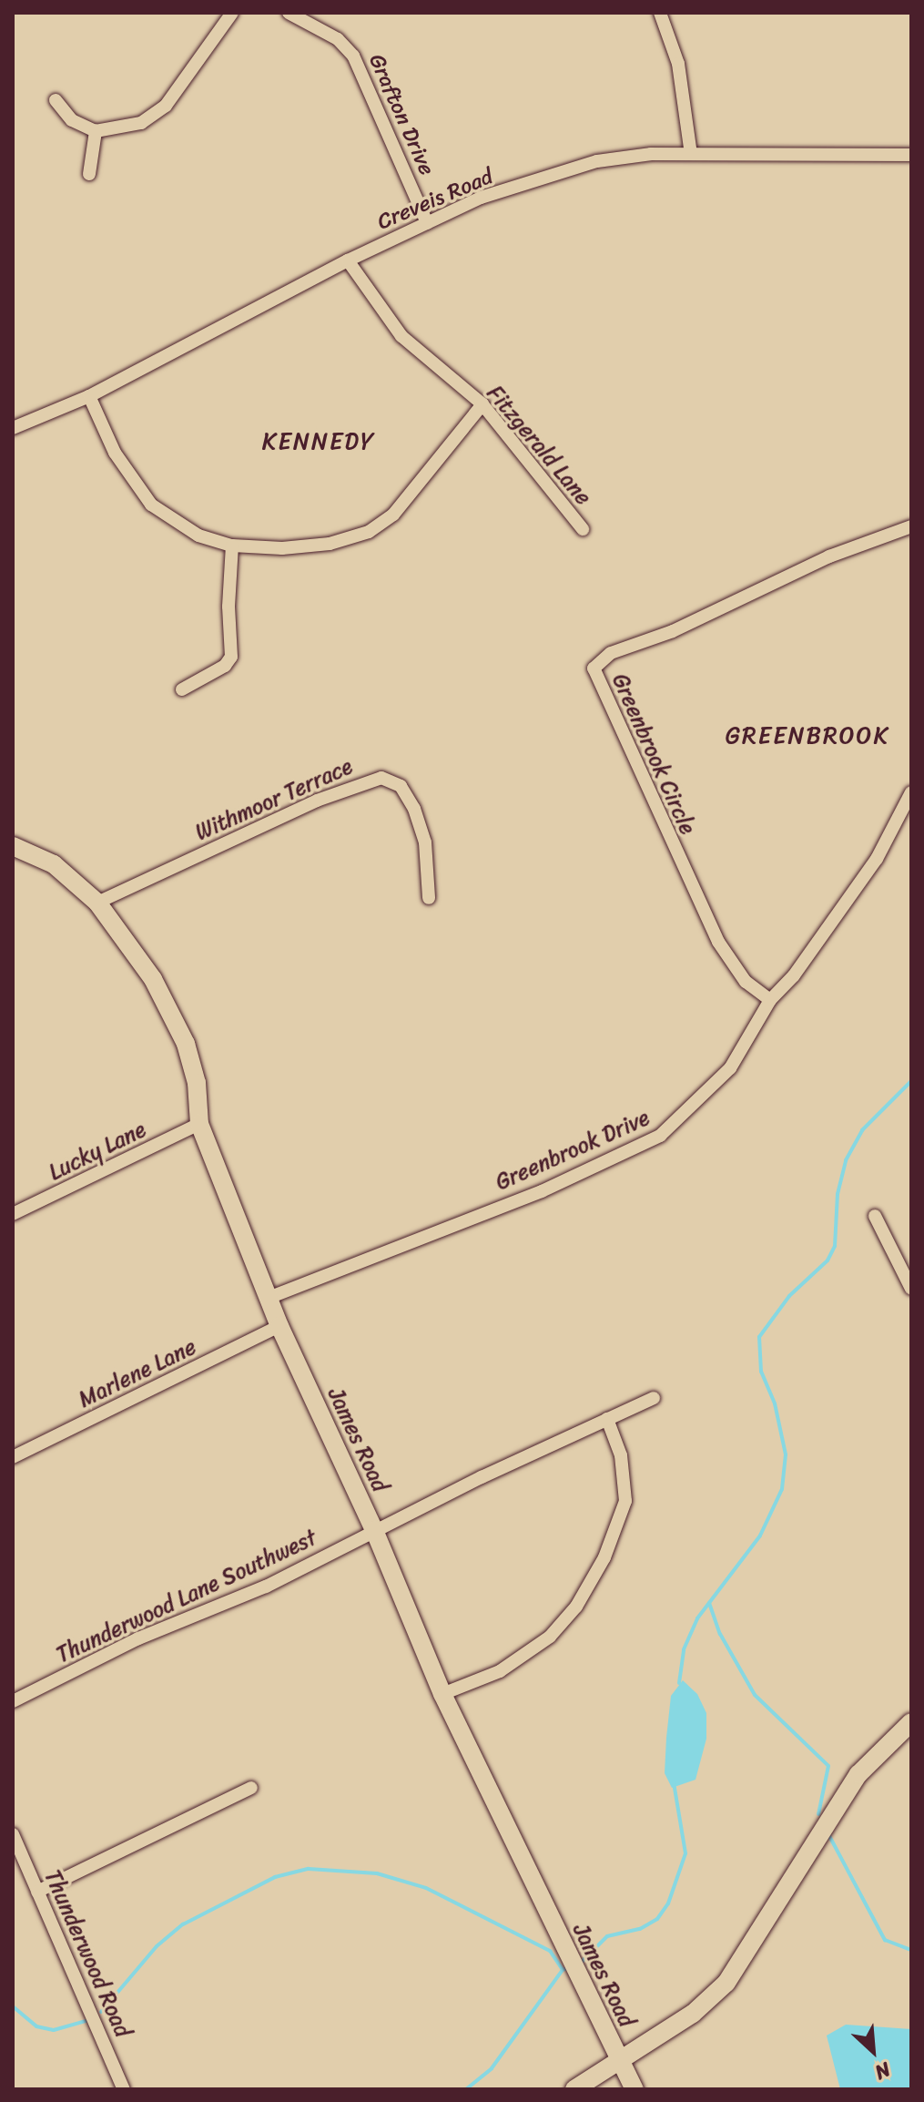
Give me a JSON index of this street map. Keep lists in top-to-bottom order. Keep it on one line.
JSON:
{"streets":{"street":["Grafton Drive","Creveis Road","Fitzgerald Lane","Greenbrook Circle","Withmoor Terrace","Greenbrook Drive","Lucky Lane","Marlene Lane","James Road","Thunderwood Lane Southwest","Thunderwood Road"]},"crossings":[["Grafton Drive","Creveis Road"],["Creveis Road","Fitzgerald Lane"],["Greenbrook Circle","Greenbrook Drive"],["Withmoor Terrace","James Road"],["Greenbrook Drive","James Road"],["Lucky Lane","James Road"],["Marlene Lane","James Road"],["James Road","Thunderwood Lane Southwest"]],"districts":["KENNEDY","GREENBROOK"],"north":"bottom right"}
